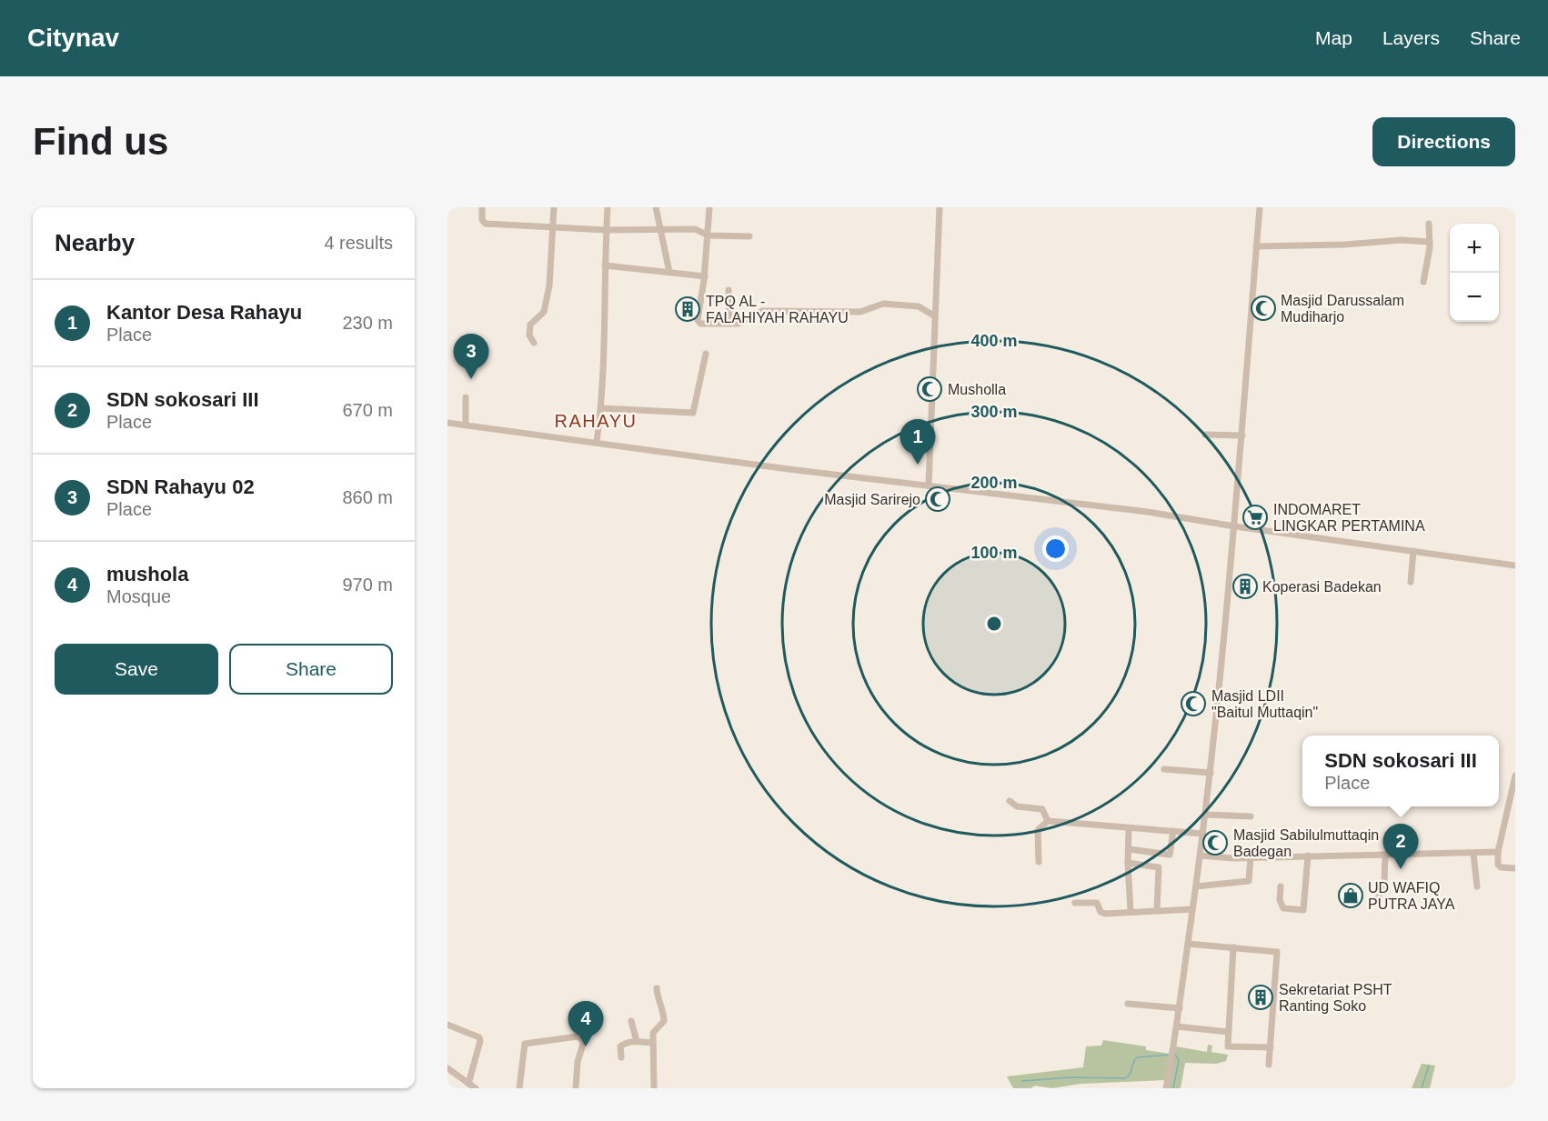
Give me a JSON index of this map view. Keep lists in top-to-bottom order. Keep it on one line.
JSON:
{"districts":["RAHAYU"],"places":{"mosque":["Masjid Darussalam Mudiharjo","Musholla","Masjid Sarirejo","Masjid LDII \"Baitul Muttaqin\"","Masjid Sabilulmuttaqin Badegan"],"building":["TPQ AL - FALAHIYAH RAHAYU","Koperasi Badekan","Sekretariat PSHT Ranting Soko"],"supermarket":["INDOMARET LINGKAR PERTAMINA"],"shop":["UD WAFIQ PUTRA JAYA"]},"page":{"header":"Citynav","nav":["Map","Layers","Share"],"buttons":["Directions",["Save","Share"]],"title":"Find us","heading":["Nearby","4 results"],"map_buttons":["+","−"],"list":[{"mark":"1","name":"Kantor Desa Rahayu","note":"Place","value":"230 m"},{"mark":"2","name":"SDN sokosari III","note":"Place","value":"670 m"},{"mark":"3","name":"SDN Rahayu 02","note":"Place","value":"860 m"},{"mark":"4","name":"mushola","note":"Mosque","value":"970 m"}],"pins":["3","1","2","4"],"popup":["SDN sokosari III","Place"]},"rings":["400 m","300 m","200 m","100 m"]}
